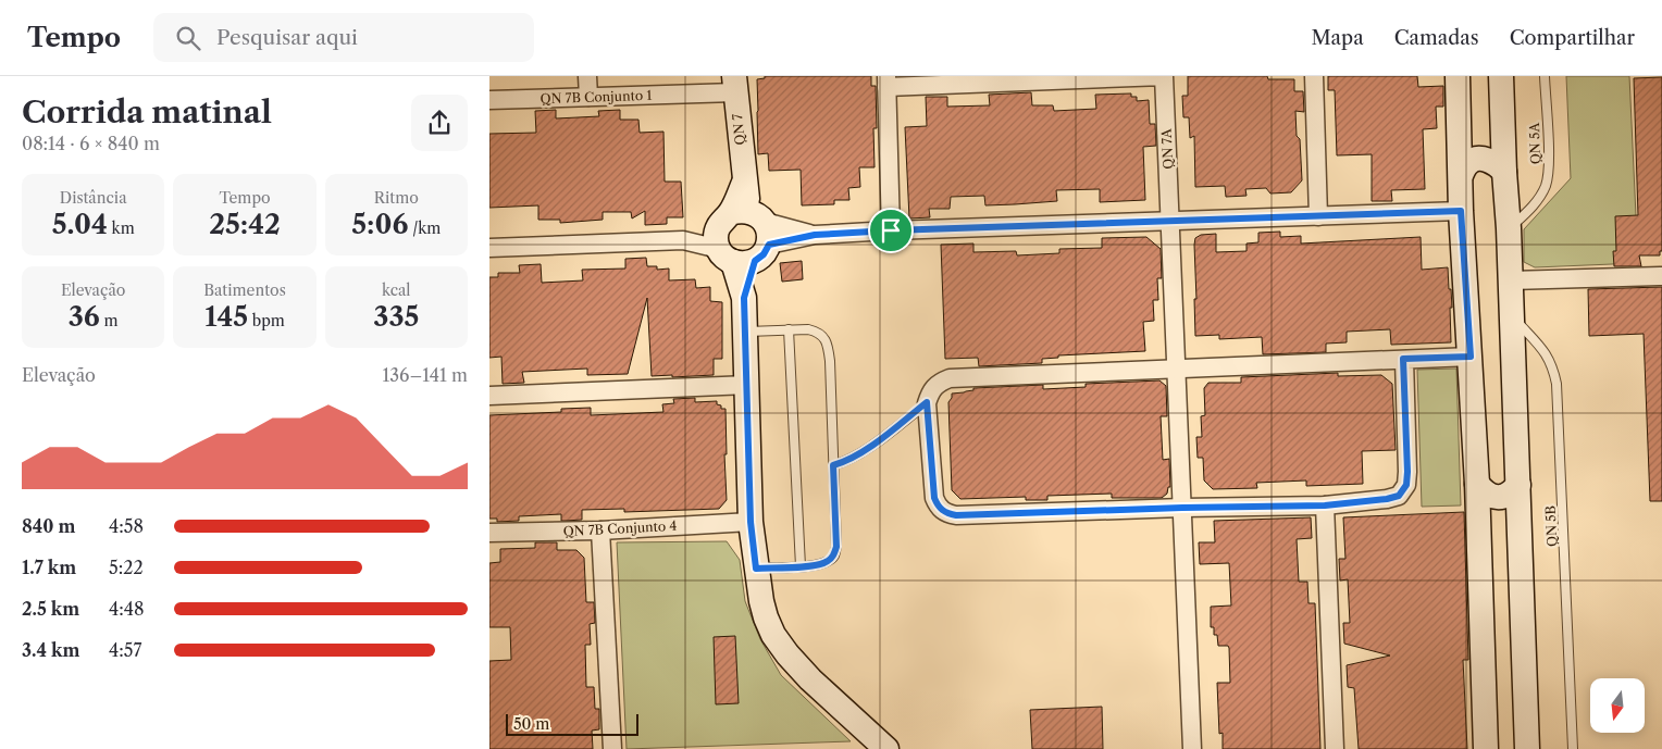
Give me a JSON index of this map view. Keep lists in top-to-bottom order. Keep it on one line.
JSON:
{"streets":{"main road":["QN 7"],"street":["QN 7B Conjunto 1","QN 7A","QN 7B Conjunto 4"],"lane":["QN 5A","QN 5B"]},"crossings":[["QN 7B Conjunto 1","QN 7"]],"scale_bar":"50 m","north":"bottom","page":{"header":"Tempo","search":"Pesquisar aqui","nav":["Mapa","Camadas","Compartilhar"],"heading":["Corrida matinal","08:14 · 6 × 840 m"],"stats":[["Distância","5.04 km"],["Tempo","25:42"],["Ritmo","5:06 /km"],["Elevação","36 m"],["Batimentos","145 bpm"],["kcal","335"]],"chart":["Elevação","136–141 m"],"list":[{"name":"840 m","note":"4:58"},{"name":"1.7 km","note":"5:22"},{"name":"2.5 km","note":"4:48"},{"name":"3.4 km","note":"4:57"}],"scale":"50 m"}}
